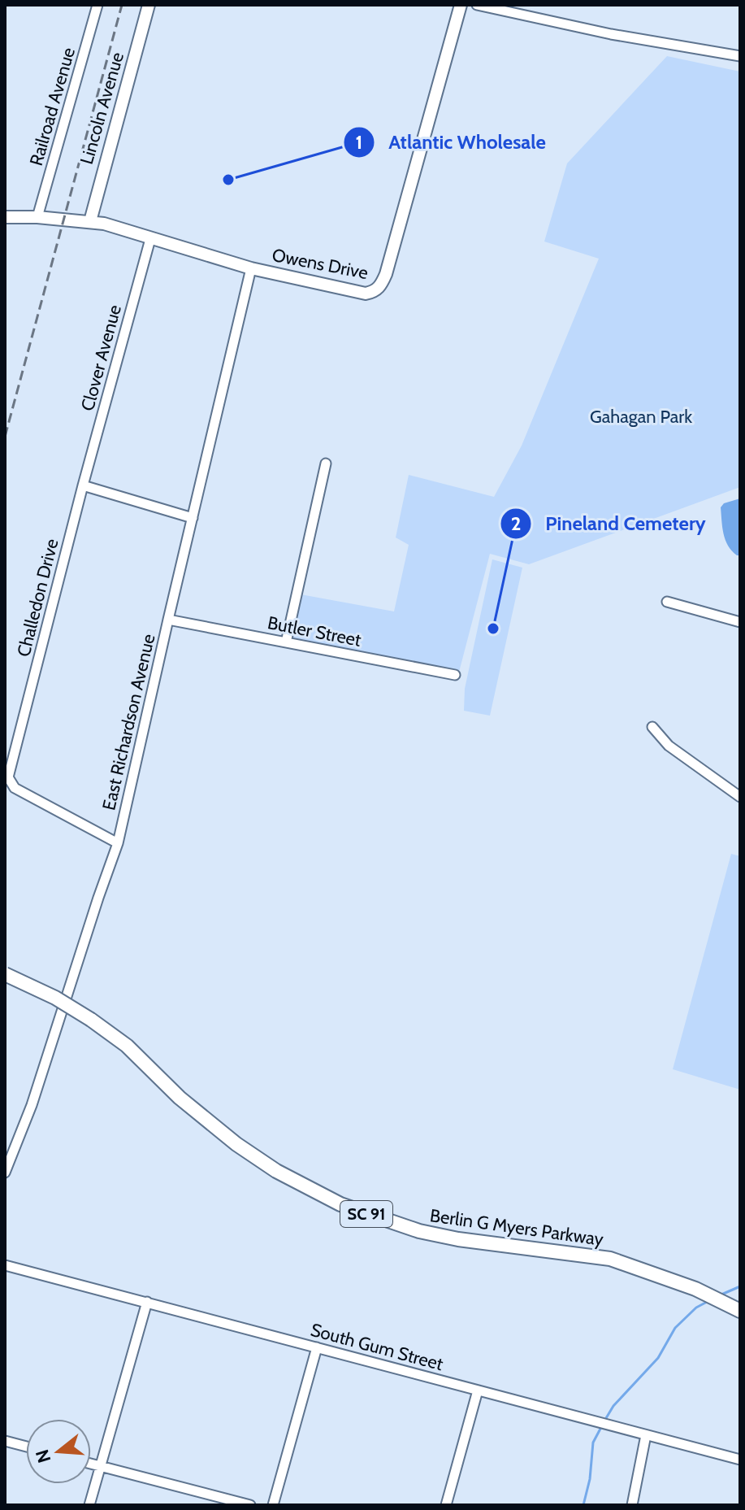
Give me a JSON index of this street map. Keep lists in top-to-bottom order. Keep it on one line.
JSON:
{"streets":{"main road":["SC 91","Berlin G Myers Parkway"],"street":["Railroad Avenue","Lincoln Avenue","Owens Drive","Clover Avenue","Challedon Drive","Butler Street","East Richardson Avenue","South Gum Street"]},"crossings":[["Railroad Avenue","Owens Drive"],["Lincoln Avenue","Owens Drive"],["Owens Drive","Clover Avenue"],["Owens Drive","East Richardson Avenue"],["Clover Avenue","Challedon Drive"],["Challedon Drive","East Richardson Avenue"],["Butler Street","East Richardson Avenue"]],"parks":["Gahagan Park"],"places":["Atlantic Wholesale","Pineland Cemetery"],"north":"left"}
